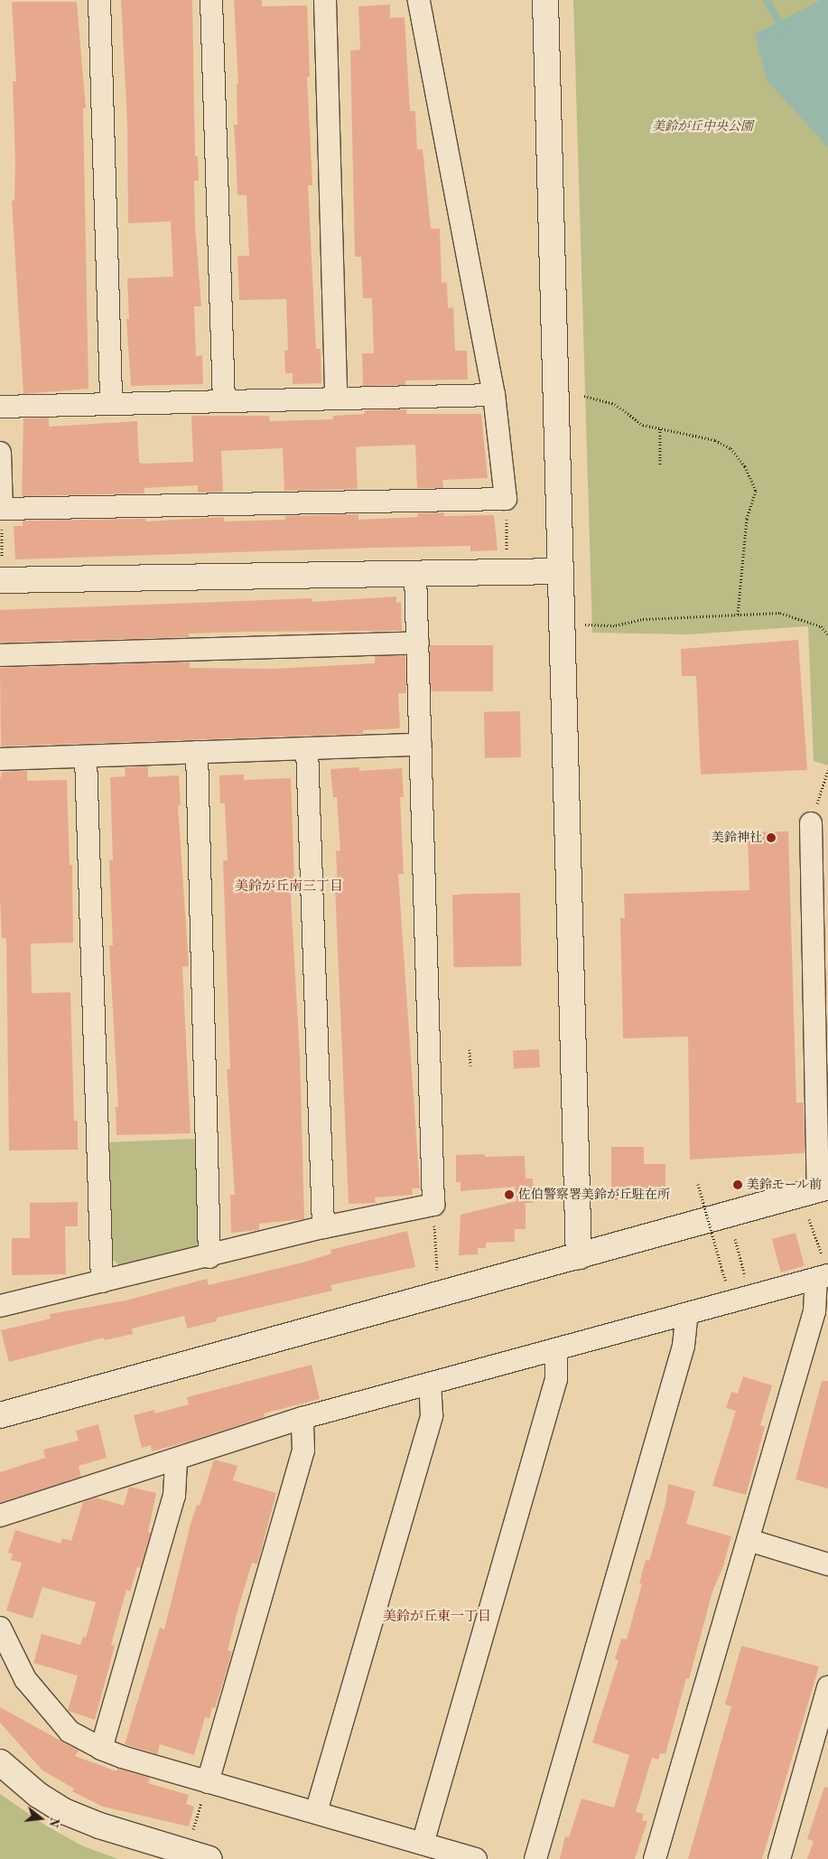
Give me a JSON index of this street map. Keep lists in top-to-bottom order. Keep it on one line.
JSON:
{"districts":["美鈴が丘南三丁目","美鈴が丘東一丁目"],"parks":["美鈴が丘中央公園"],"places":["美鈴神社","美鈴モール前","佐伯警察署美鈴が丘駐在所"],"north":"right"}
